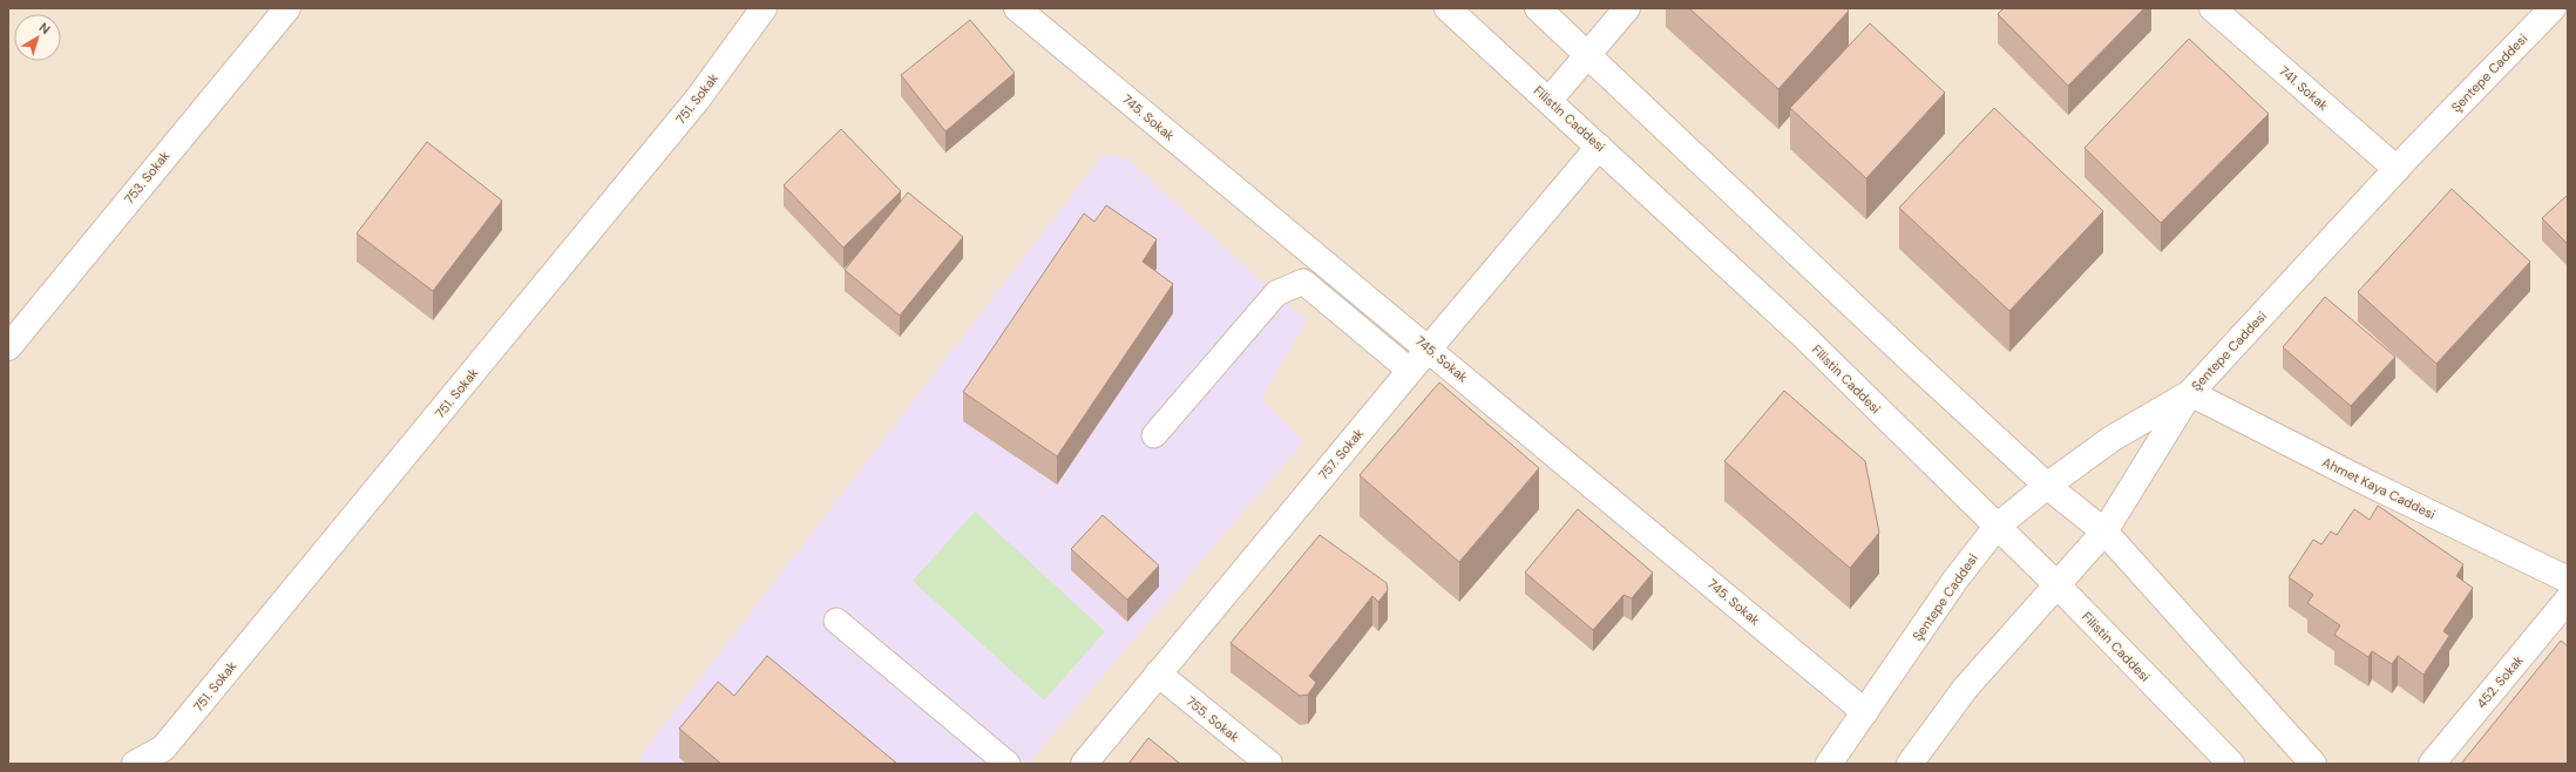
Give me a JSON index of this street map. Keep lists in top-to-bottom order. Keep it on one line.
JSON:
{"streets":{"street":["Şentepe Caddesi","741. Sokak","751. Sokak","745. Sokak","Filistin Caddesi","753. Sokak","757. Sokak","Ahmet Kaya Caddesi","452. Sokak","755. Sokak"]},"crossings":[["Şentepe Caddesi","741. Sokak"],["Şentepe Caddesi","745. Sokak"],["Şentepe Caddesi","Filistin Caddesi"],["Şentepe Caddesi","Ahmet Kaya Caddesi"],["745. Sokak","757. Sokak"],["Filistin Caddesi","757. Sokak"],["757. Sokak","755. Sokak"]],"north":"top right"}
